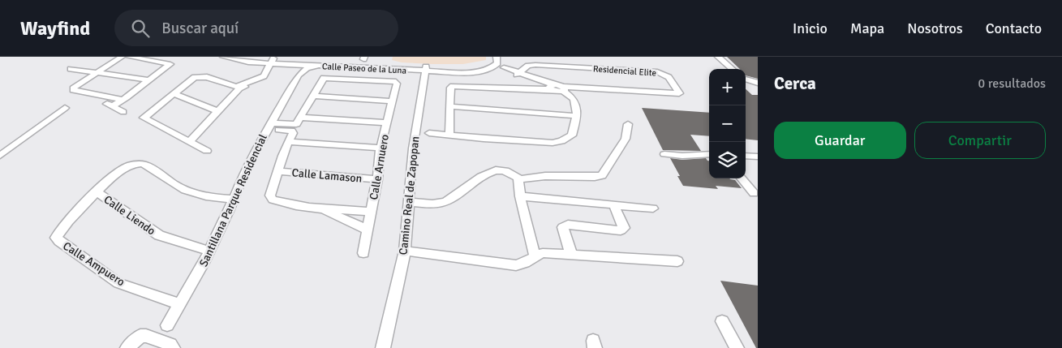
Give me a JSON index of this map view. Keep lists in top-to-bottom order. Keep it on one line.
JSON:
{"streets":{"street":["Calle Paseo de la Luna","Residencial Elite","Calle Arnuero","Calle Lamason","Camino Real de Zapopan","Santillana Parque Residencial","Calle Liendo","Calle Ampuero"]},"crossings":[["Calle Paseo de la Luna","Camino Real de Zapopan"],["Calle Arnuero","Calle Lamason"],["Santillana Parque Residencial","Calle Liendo"],["Santillana Parque Residencial","Calle Ampuero"],["Calle Liendo","Calle Ampuero"]],"page":{"header":"Wayfind","search":"Buscar aquí","nav":["Inicio","Mapa","Nosotros","Contacto"],"heading":["Cerca","0 resultados"],"map_buttons":["+","−"],"buttons":["Guardar","Compartir"]}}
